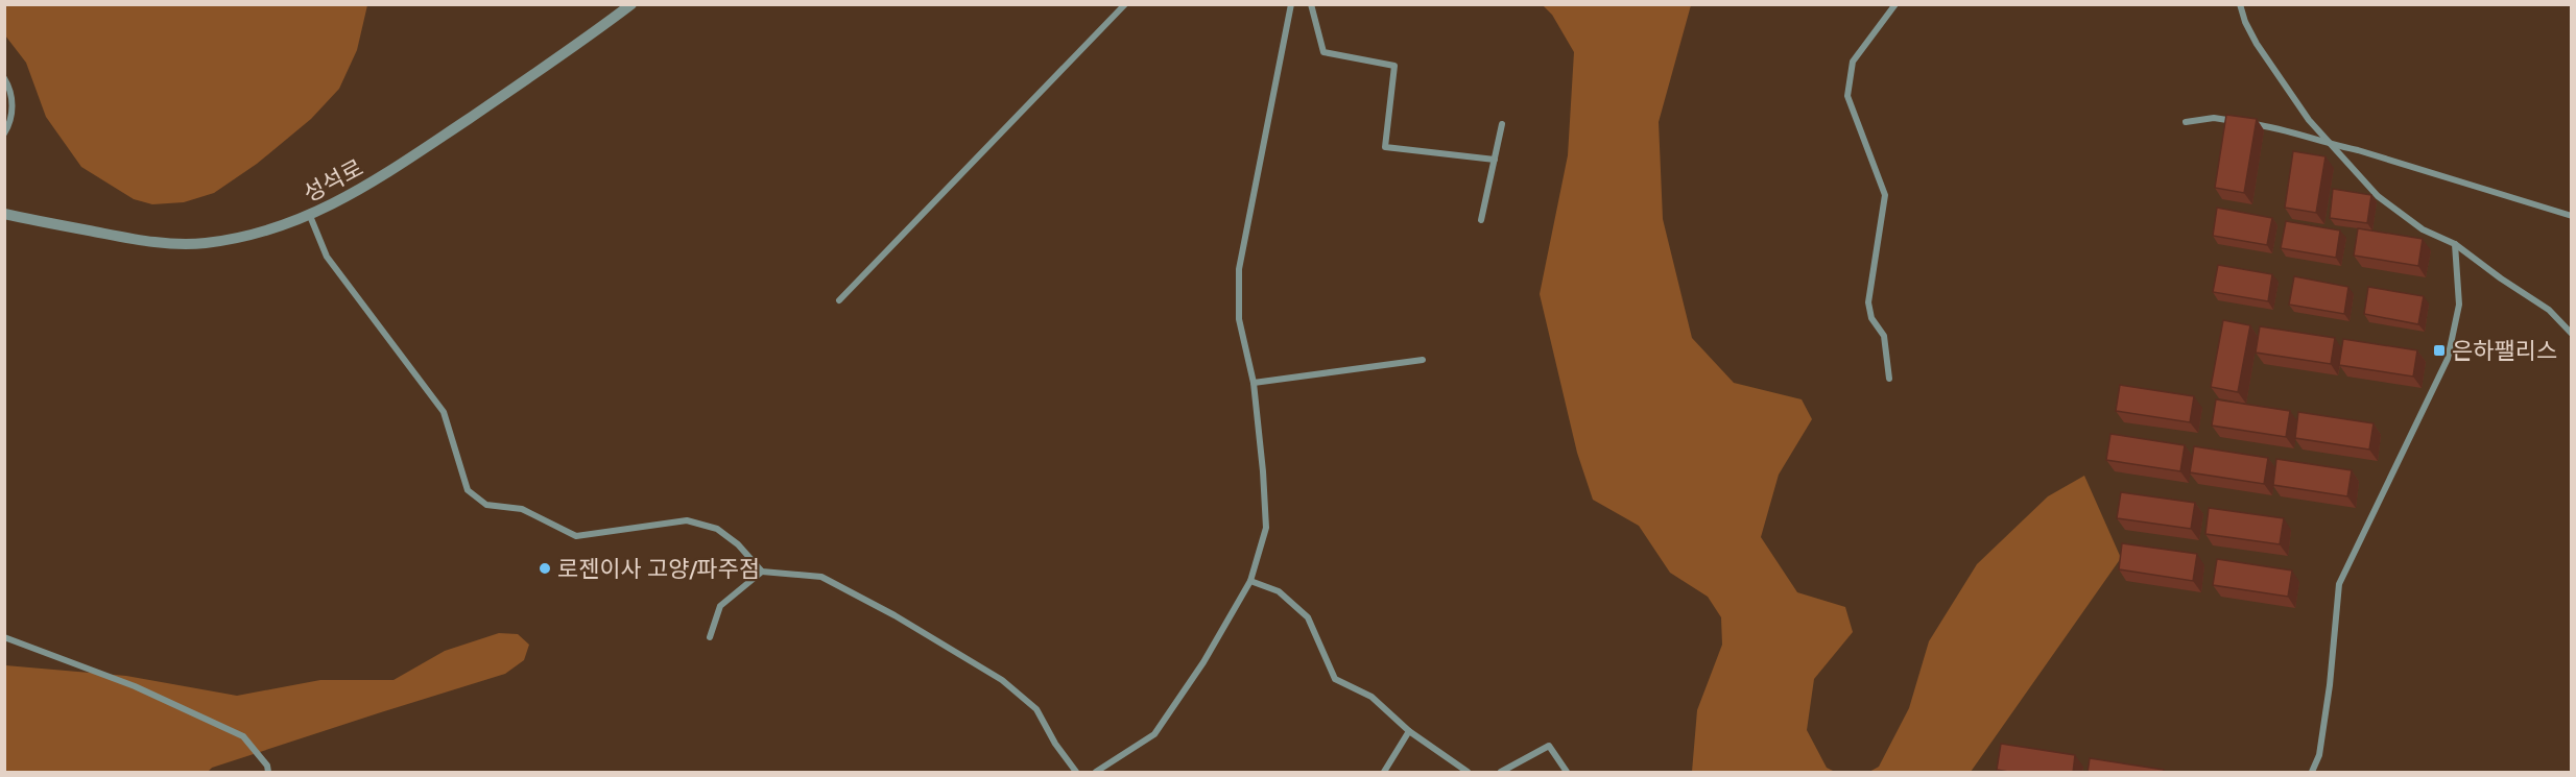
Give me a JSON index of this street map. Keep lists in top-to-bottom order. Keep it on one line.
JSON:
{"streets":{"street":["성석로"]},"places":{"transit":["은하팰리스"],"other":["로젠이사 고양/파주점"]}}
